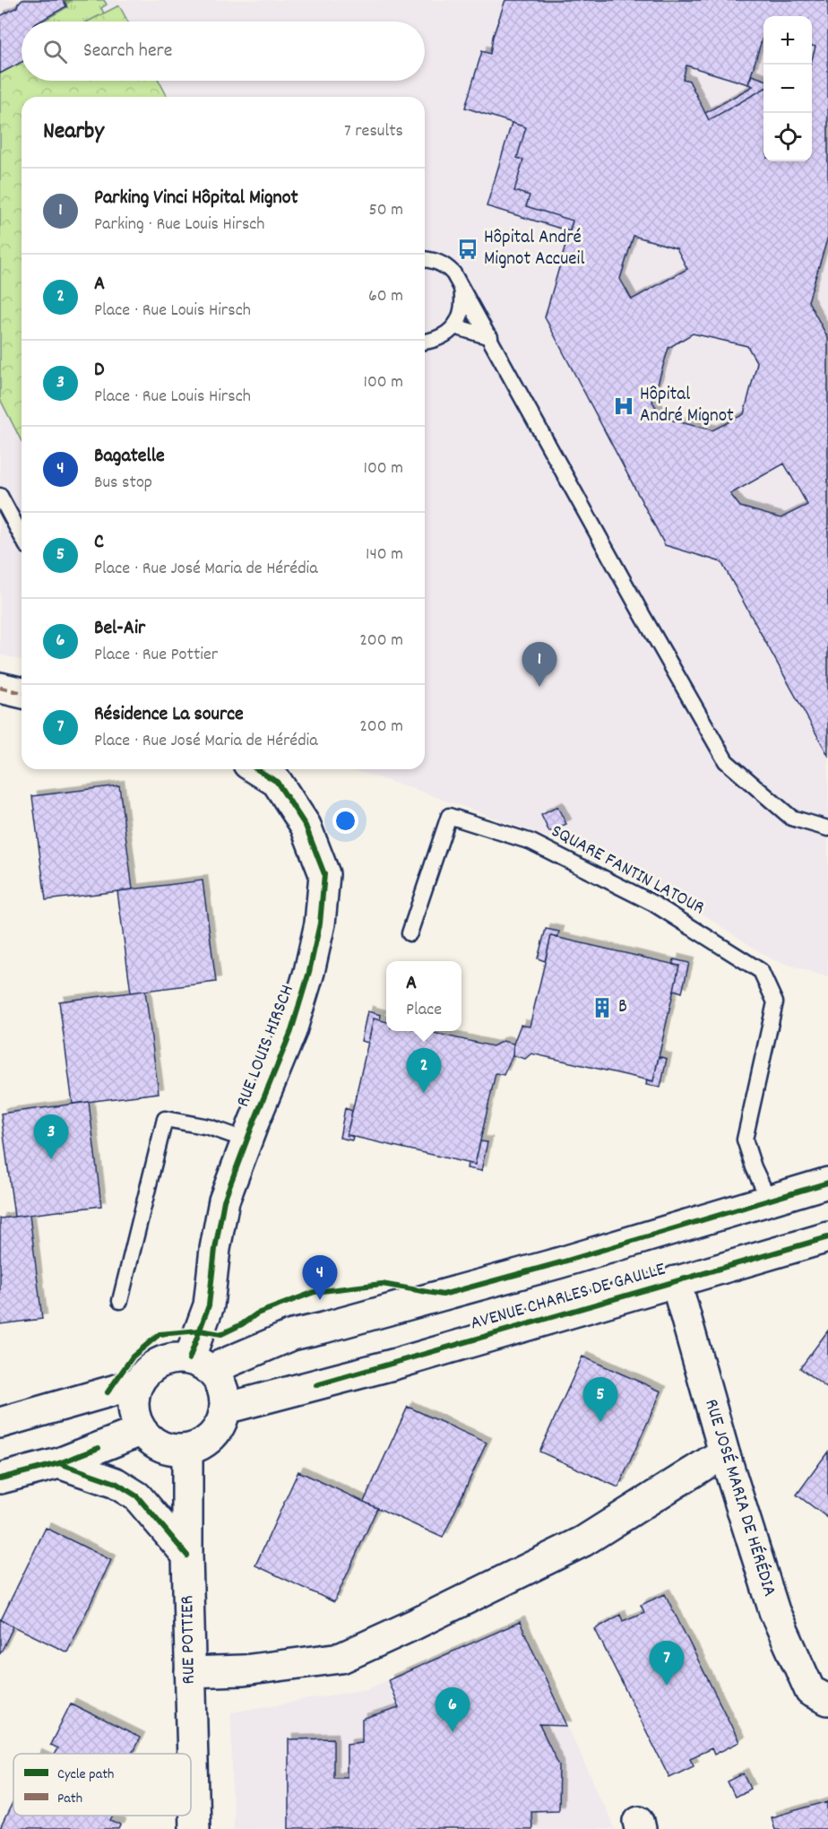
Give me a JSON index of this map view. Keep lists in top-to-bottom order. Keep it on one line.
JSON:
{"streets":{"street":["RUE LOUIS HIRSCH","AVENUE CHARLES DE GAULLE","RUE JOSÉ MARIA DE HÉRÉDIA","RUE POTTIER"],"lane":["SQUARE FANTIN LATOUR"]},"crossings":[["SQUARE FANTIN LATOUR","AVENUE CHARLES DE GAULLE"],["RUE LOUIS HIRSCH","AVENUE CHARLES DE GAULLE"],["RUE LOUIS HIRSCH","RUE POTTIER"],["AVENUE CHARLES DE GAULLE","RUE JOSÉ MARIA DE HÉRÉDIA"],["AVENUE CHARLES DE GAULLE","RUE POTTIER"]],"places":{"bus stop":["Hôpital André Mignot Accueil"],"hospital":["Hôpital André Mignot"],"building":["B"]},"legend":["Cycle path","Path"],"page":{"map_buttons":["+","−"],"search":"Search here","heading":["Nearby","7 results"],"list":[{"mark":"1","name":"Parking Vinci Hôpital Mignot","note":"Parking · Rue Louis Hirsch","value":"50 m"},{"mark":"2","name":"A","note":"Place · Rue Louis Hirsch","value":"60 m"},{"mark":"3","name":"D","note":"Place · Rue Louis Hirsch","value":"100 m"},{"mark":"4","name":"Bagatelle","note":"Bus stop","value":"100 m"},{"mark":"5","name":"C","note":"Place · Rue José Maria de Hérédia","value":"140 m"},{"mark":"6","name":"Bel-Air","note":"Place · Rue Pottier","value":"200 m"},{"mark":"7","name":"Résidence La source","note":"Place · Rue José Maria de Hérédia","value":"200 m"}],"pins":["1","2","3","4","5","7","6"],"popup":["A","Place"]}}
